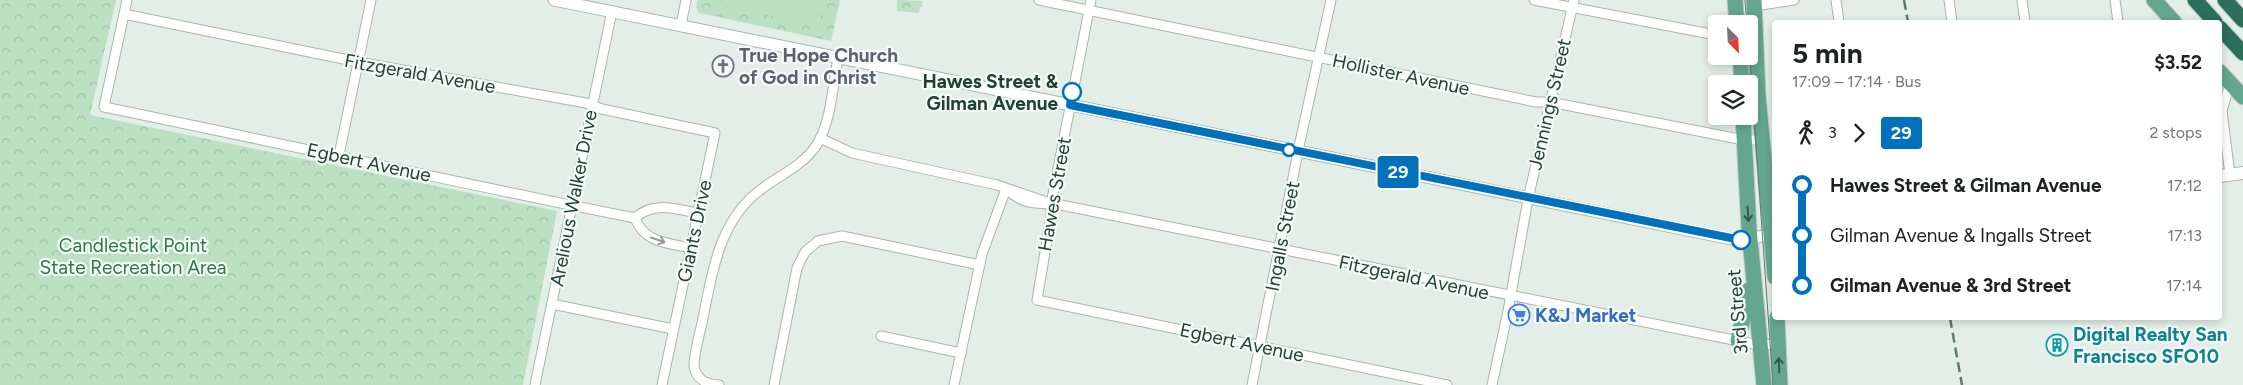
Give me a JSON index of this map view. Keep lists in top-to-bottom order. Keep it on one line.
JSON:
{"streets":{"main road":["3rd Street"],"street":["Fitzgerald Avenue","Hollister Avenue","Jennings Street","Egbert Avenue","Hawes Street","Arelious Walker Drive","Giants Drive","Ingalls Street"]},"crossings":[["Fitzgerald Avenue","Jennings Street"],["Fitzgerald Avenue","Egbert Avenue"],["Fitzgerald Avenue","Hawes Street"],["Fitzgerald Avenue","Arelious Walker Drive"],["Fitzgerald Avenue","Giants Drive"],["Fitzgerald Avenue","Ingalls Street"],["Fitzgerald Avenue","3rd Street"],["Hollister Avenue","Jennings Street"],["Hollister Avenue","Hawes Street"],["Hollister Avenue","Ingalls Street"],["Hollister Avenue","3rd Street"],["Egbert Avenue","Hawes Street"],["Egbert Avenue","Arelious Walker Drive"],["Egbert Avenue","Ingalls Street"]],"parks":["Candlestick Point State Recreation Area"],"places":{"church":["True Hope Church of God in Christ"],"other":["Hawes Street & Gilman Avenue"],"supermarket":["K&J Market"],"building":["Digital Realty San Francisco SFO10"]},"lines":["bus line 29"],"north":"bottom right","page":{"on_map":"29","heading":["5 min","17:09 – 17:14 · Bus","$3.52"],"legs":["3","29","2 stops"],"list":[{"name":"Hawes Street & Gilman Avenue","value":"17:12"},{"name":"Gilman Avenue & Ingalls Street","value":"17:13"},{"name":"Gilman Avenue & 3rd Street","value":"17:14"}]}}
